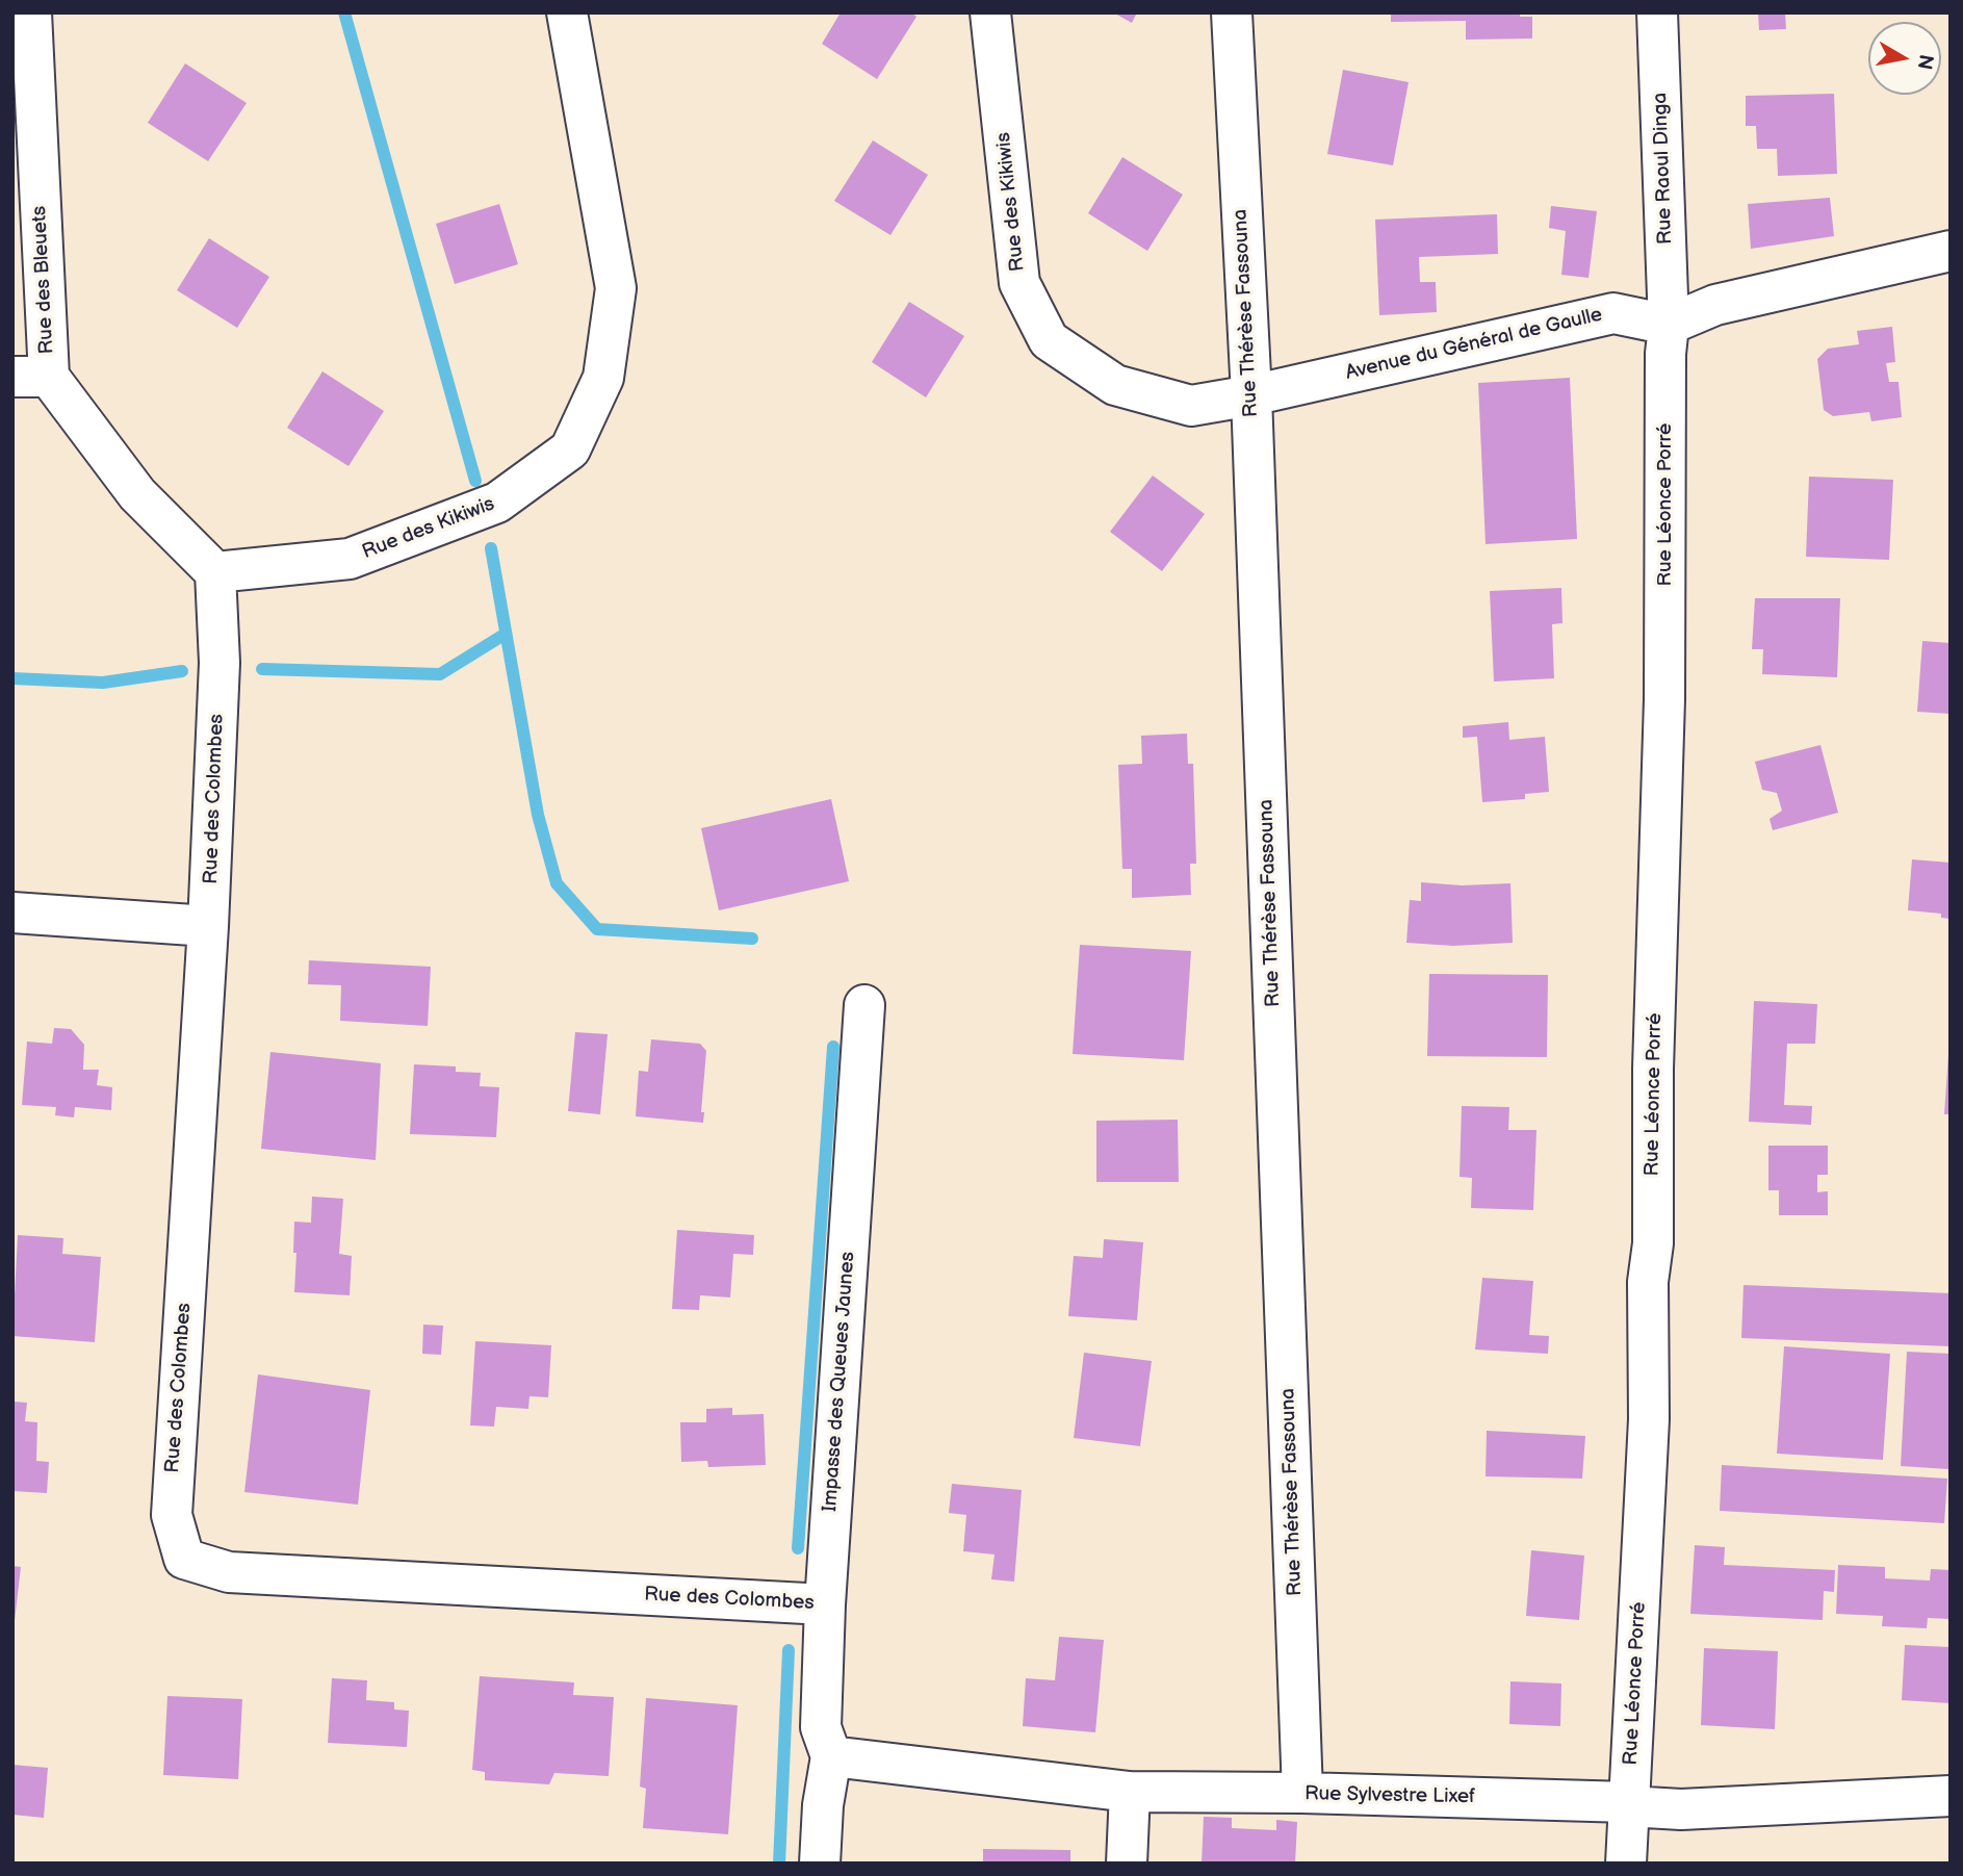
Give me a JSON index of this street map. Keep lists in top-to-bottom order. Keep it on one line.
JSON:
{"streets":{"street":["Rue Raoul Dinga","Rue des Kikiwis","Rue des Bleuets","Rue Thérèse Fassouna","Avenue du Général de Gaulle","Rue Léonce Porré","Rue des Colombes","Impasse des Queues Jaunes","Rue Sylvestre Lixef"]},"crossings":[["Rue Raoul Dinga","Avenue du Général de Gaulle"],["Rue Raoul Dinga","Rue Léonce Porré"],["Rue des Kikiwis","Rue des Bleuets"],["Rue des Kikiwis","Rue Thérèse Fassouna"],["Rue des Kikiwis","Avenue du Général de Gaulle"],["Rue des Kikiwis","Rue des Colombes"],["Rue des Bleuets","Rue des Colombes"],["Rue Thérèse Fassouna","Avenue du Général de Gaulle"],["Rue Thérèse Fassouna","Rue Sylvestre Lixef"],["Avenue du Général de Gaulle","Rue Léonce Porré"],["Rue Léonce Porré","Rue Sylvestre Lixef"],["Rue des Colombes","Impasse des Queues Jaunes"],["Impasse des Queues Jaunes","Rue Sylvestre Lixef"]],"north":"right"}
